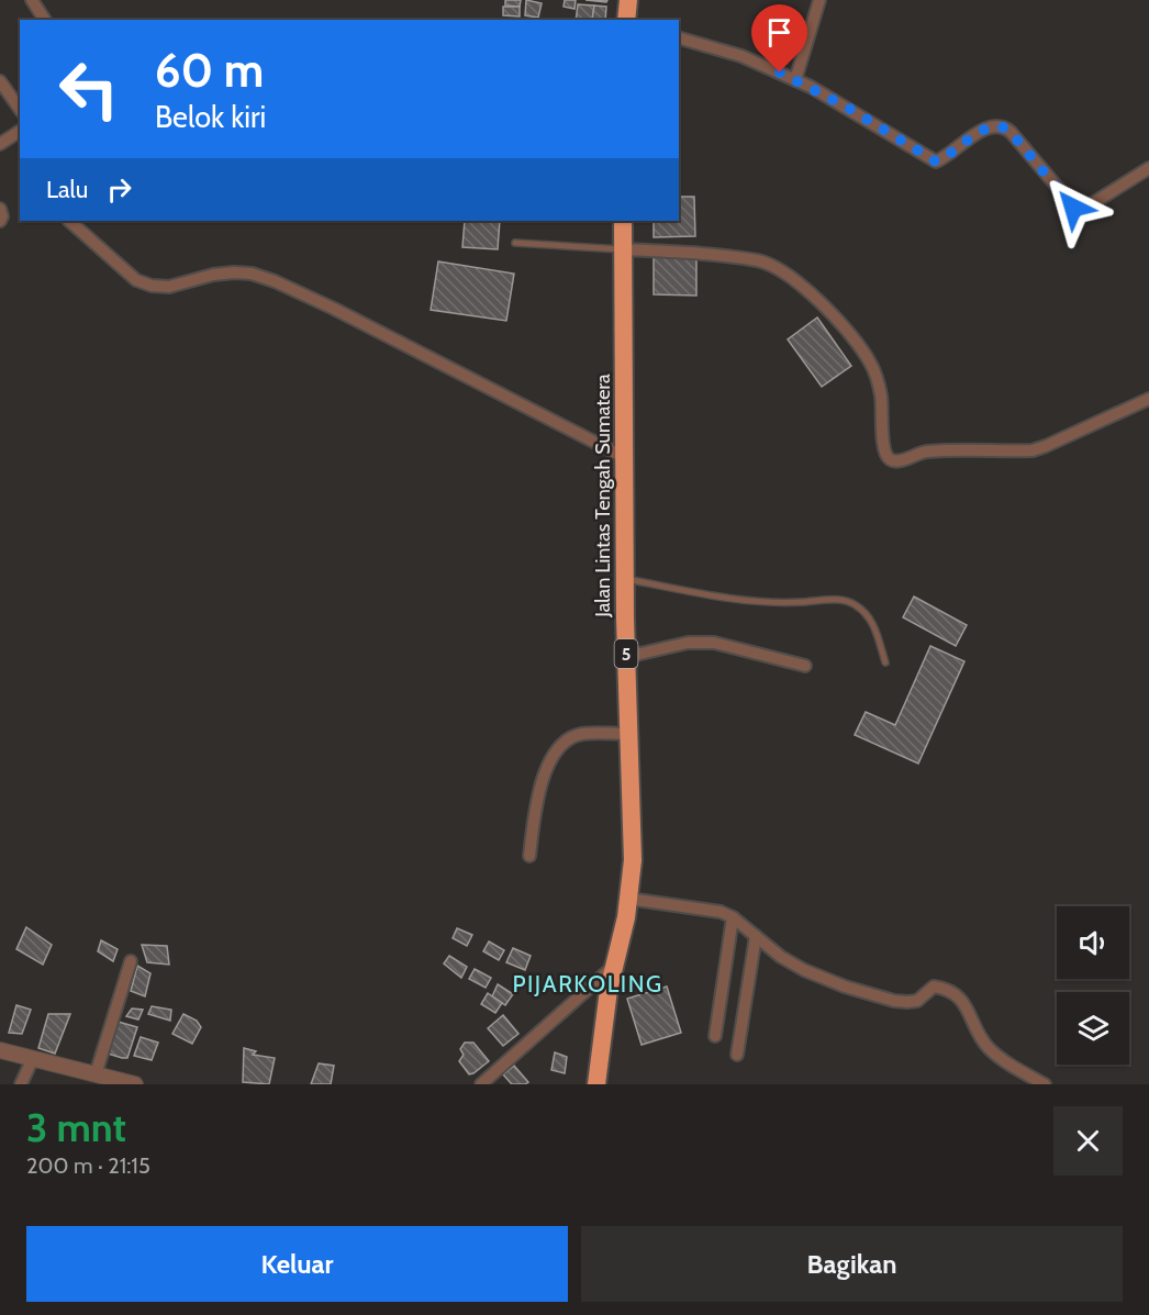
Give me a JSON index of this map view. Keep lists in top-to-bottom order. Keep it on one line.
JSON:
{"streets":{"highway":["Jalan Lintas Tengah Sumatera","5"]},"districts":["PIJARKOLING"],"page":{"turn":["60 m","Belok kiri"],"then":"Lalu","heading":["3 mnt","200 m · 21:15"],"buttons":["Keluar","Bagikan"]}}
